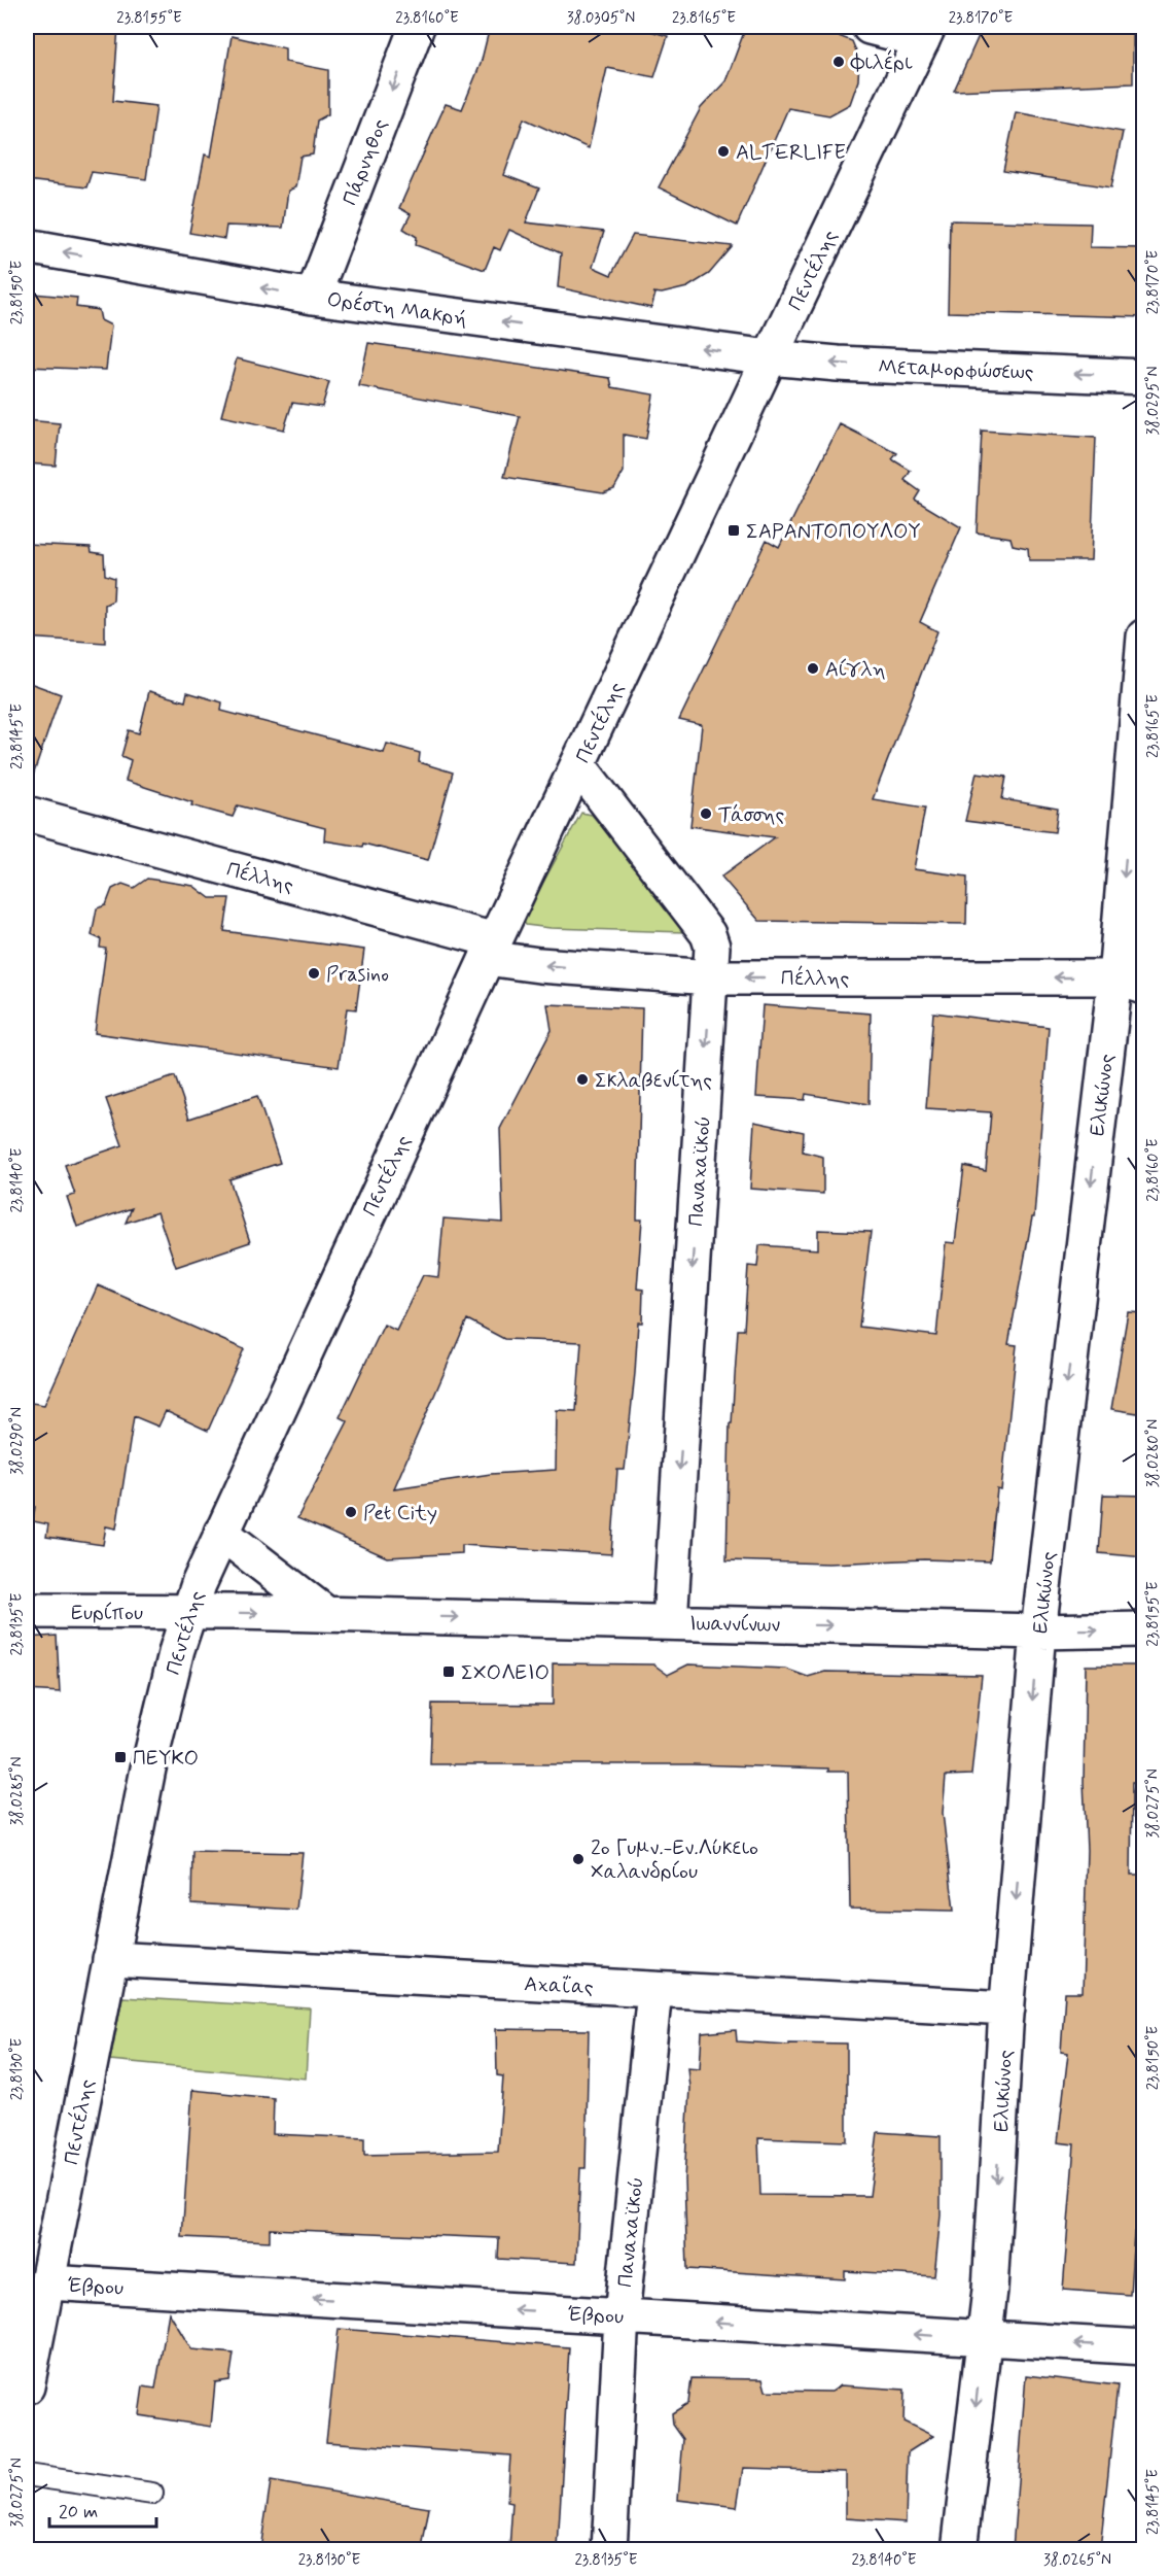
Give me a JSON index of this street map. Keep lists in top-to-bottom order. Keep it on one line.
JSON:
{"streets":{"street":["Πάρνηθος","Πεντέλης","Ορέστη Μακρή","Μεταμορφώσεως","Πέλλης","Ελικώνος","Παναχαϊκού","Ευρίπου","Ιωαννίνων","Αχαΐας","Έβρου"]},"crossings":[["Πάρνηθος","Ορέστη Μακρή"],["Πεντέλης","Ορέστη Μακρή"],["Πεντέλης","Μεταμορφώσεως"],["Πεντέλης","Πέλλης"],["Πεντέλης","Παναχαϊκού"],["Πεντέλης","Ευρίπου"],["Πεντέλης","Ιωαννίνων"],["Πεντέλης","Αχαΐας"],["Πεντέλης","Έβρου"],["Ορέστη Μακρή","Μεταμορφώσεως"],["Πέλλης","Ελικώνος"],["Πέλλης","Παναχαϊκού"],["Ελικώνος","Ιωαννίνων"],["Ελικώνος","Αχαΐας"],["Ελικώνος","Έβρου"],["Παναχαϊκού","Ιωαννίνων"],["Παναχαϊκού","Αχαΐας"],["Παναχαϊκού","Έβρου"],["Ευρίπου","Ιωαννίνων"]],"one_way":["Πάρνηθος","Ορέστη Μακρή","Μεταμορφώσεως","Πέλλης","Ελικώνος","Παναχαϊκού","Ιωαννίνων","Έβρου"],"places":{"other":["Φιλέρι","ALTERLIFE","Αίγλη","Τάσσης","Prasino","Σκλαβενίτης","Pet City","2ο Γυμν.-Εν.Λύκειο Χαλανδρίου"],"transit":["ΣΑΡΑΝΤΟΠΟΥΛΟΥ","ΣΧΟΛΕΙΟ","ΠΕΥΚΟ"]},"scale_bar":"20 m","coordinates":["23.8155°E","23.8160°E","38.0305°N","23.8165°E","23.8170°E","23.8150°E","38.0295°N","23.8145°E","23.8140°E","38.0290°N","38.0280°N","23.8135°E","38.0285°N","38.0275°N","23.8130°E","38.0265°N"]}
